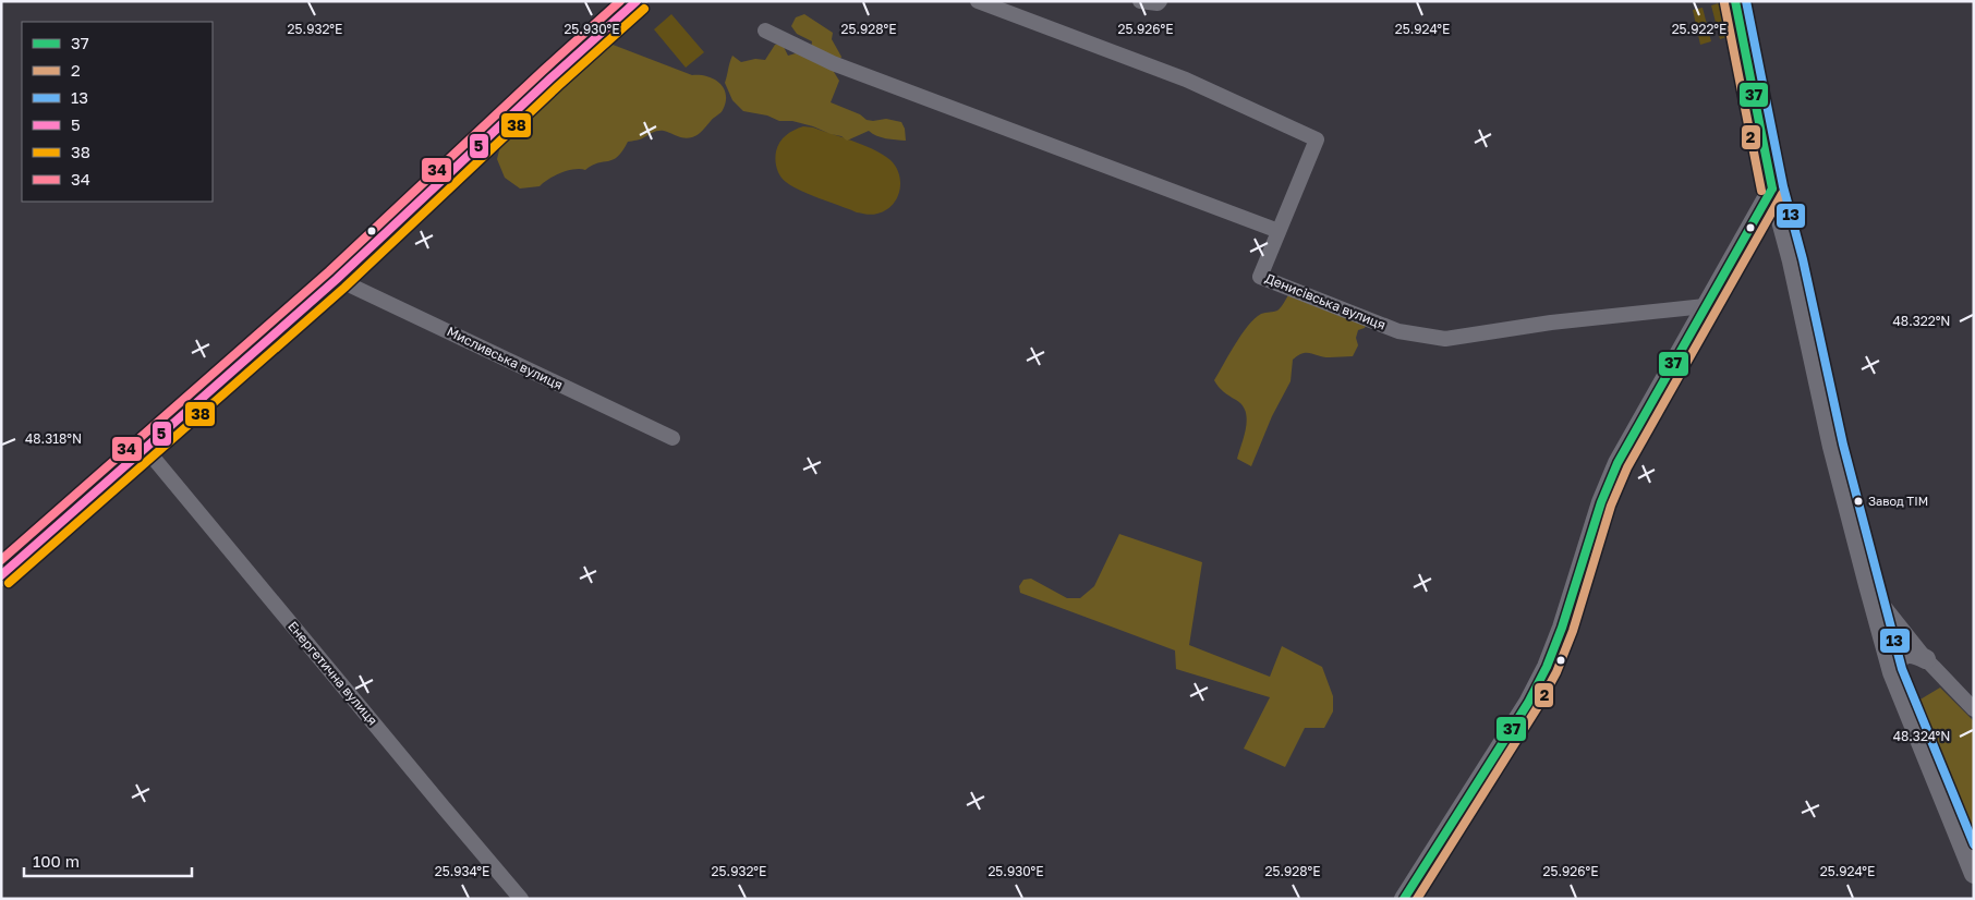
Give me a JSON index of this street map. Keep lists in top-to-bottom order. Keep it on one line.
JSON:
{"streets":{"street":["Денисівська вулиця","Мисливська вулиця","Енергетична вулиця"]},"places":["Завод ТІМ"],"lines":["transit line 37","transit line 13","transit line 5","transit line 34","transit line 2","transit line 38"],"legend":["37","2","13","5","38","34"],"scale_bar":"100 m","coordinates":["25.932°E","25.930°E","25.928°E","25.926°E","25.924°E","25.922°E","48.322°N","48.318°N","48.324°N","25.934°E"]}
